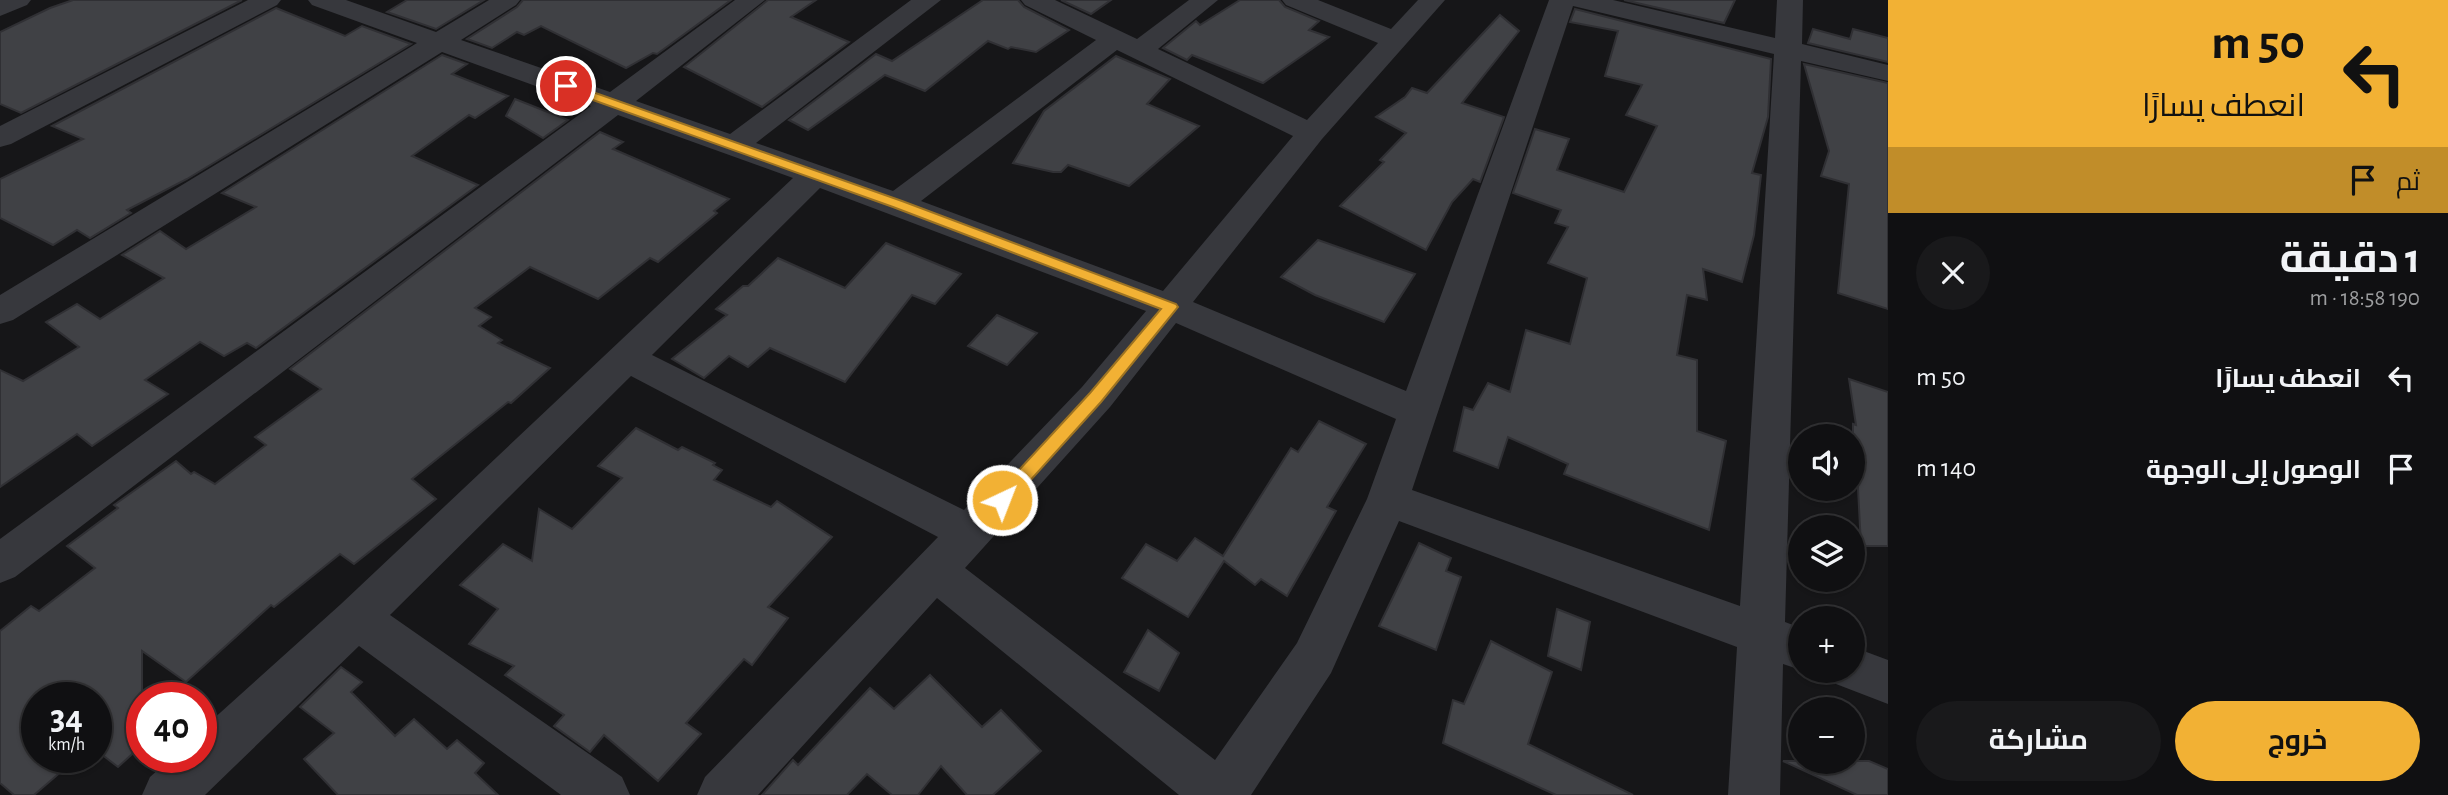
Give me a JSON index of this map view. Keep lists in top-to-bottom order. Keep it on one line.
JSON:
{"page":{"turn":["50 m","انعطف يسارًا"],"then":"ثم","heading":["1 دقيقة","190 m · 18:58"],"list":[{"name":"انعطف يسارًا","value":"50 m"},{"name":"الوصول إلى الوجهة","value":"140 m"}],"map_buttons":["+","−"],"speed":"34 km/h","limit":"40","buttons":["خروج","مشاركة"]}}
